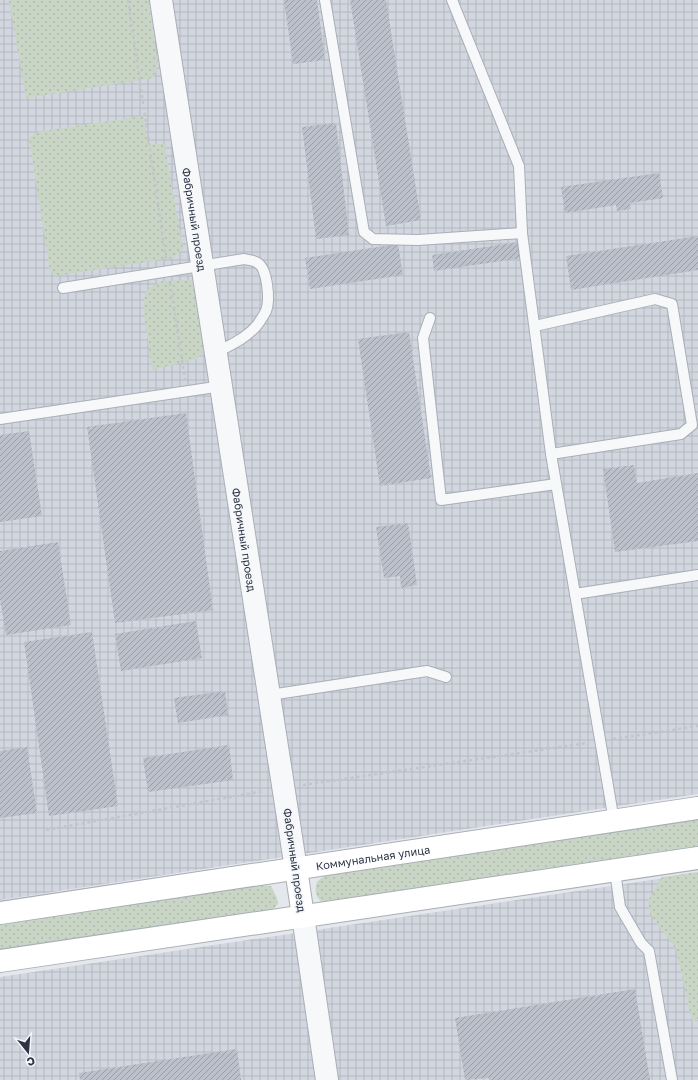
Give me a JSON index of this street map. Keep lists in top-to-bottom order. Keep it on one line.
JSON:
{"streets":{"main road":["Фабричный проезд","Коммунальная улица"]},"crossings":[["Фабричный проезд","Коммунальная улица"]],"north":"bottom"}
